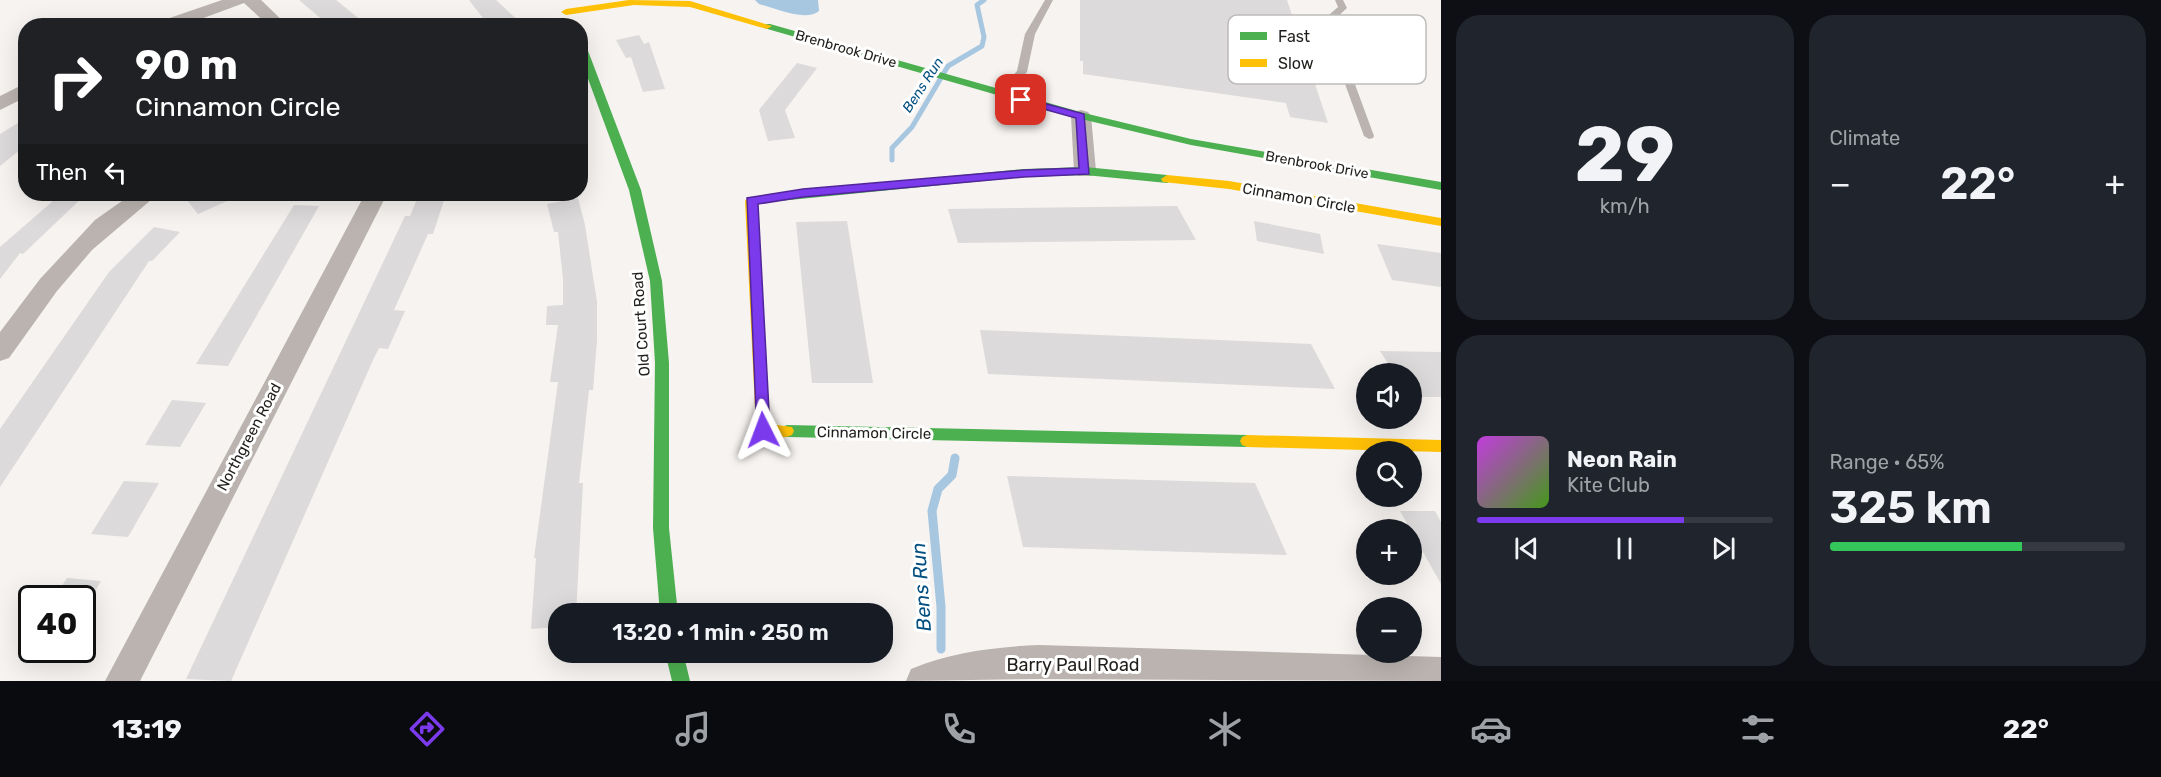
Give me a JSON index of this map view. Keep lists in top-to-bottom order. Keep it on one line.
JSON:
{"streets":{"street":["Brenbrook Drive","Cinnamon Circle","Old Court Road","Northgreen Road","Barry Paul Road"]},"water":["Bens Run"],"legend":["Fast","Slow"],"page":{"tile":[["29","km/h"],"Climate",["Range · 65%","325 km"]],"turn":["90 m","Cinnamon Circle"],"then":"Then","heat":["−","22°","+"],"map_buttons":["+","−"],"song":["Neon Rain","Kite Club"],"limit":"40","trip":"13:20 · 1 min · 250 m","tabs":["13:19","22°"]}}
